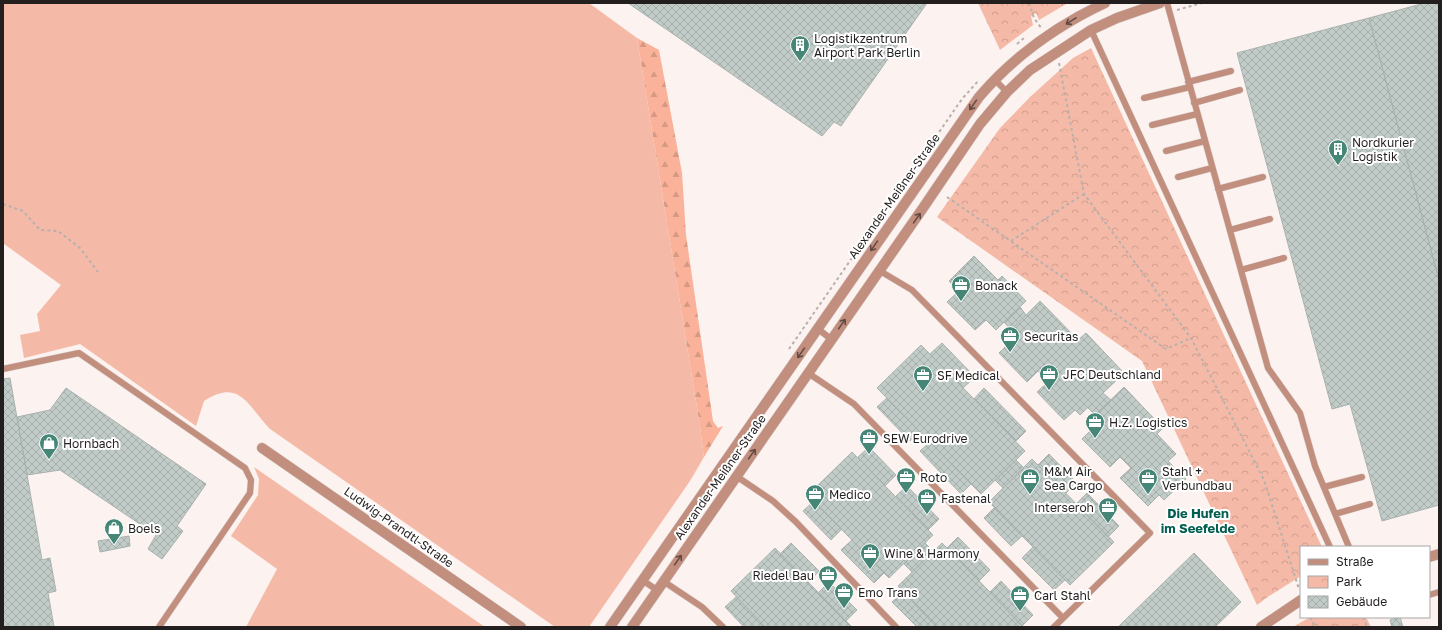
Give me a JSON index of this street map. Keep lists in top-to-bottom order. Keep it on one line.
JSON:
{"streets":{"street":["Alexander-Meißner-Straße","Ludwig-Prandtl-Straße"]},"districts":["Die Hufen im Seefelde"],"places":{"building":["Logistikzentrum Airport Park Berlin","Nordkurier Logistik"],"office":["Bonack","Securitas","JFC Deutschland","SF Medical","H.Z. Logistics","SEW Eurodrive","Roto","M&M Air Sea Cargo","Stahl + Verbundbau","Medico","Fastenal","Interseroh","Wine & Harmony","Riedel Bau","Emo Trans","Carl Stahl"],"shop":["Hornbach","Boels"]},"legend":["Straße","Park","Gebäude"]}
